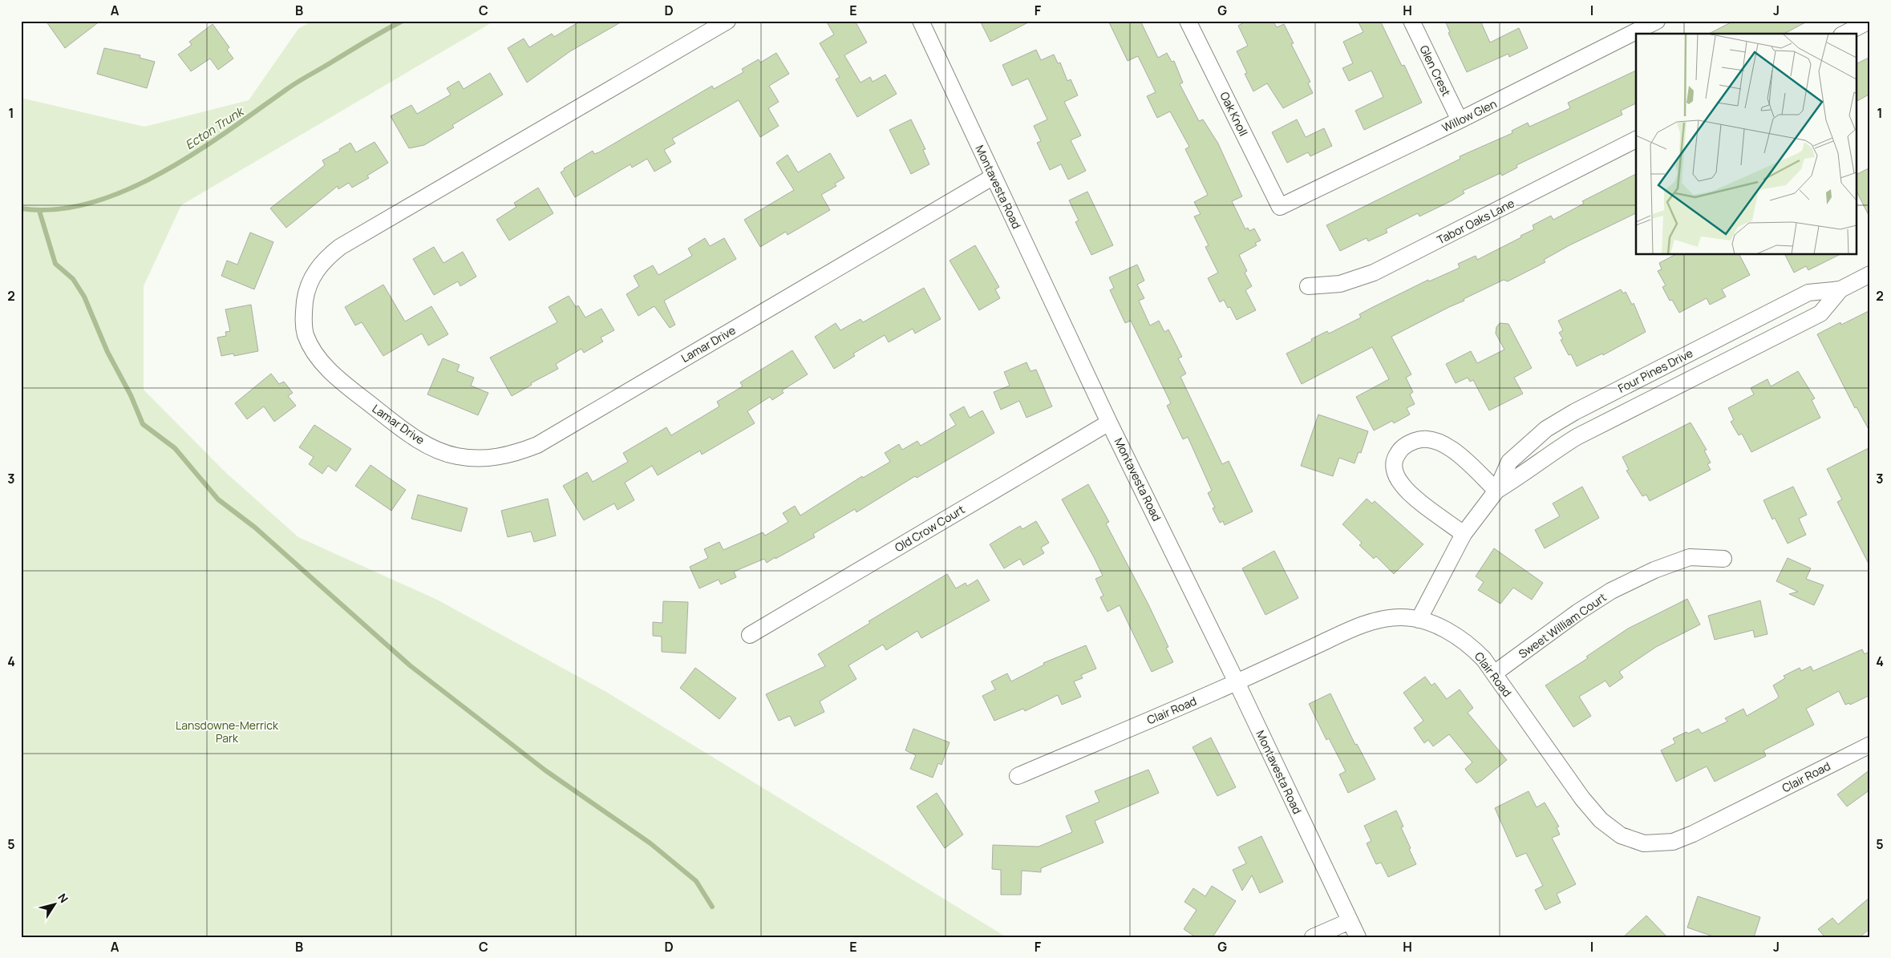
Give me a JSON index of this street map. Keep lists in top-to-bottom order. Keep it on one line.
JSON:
{"streets":{"street":["Glen Crest","Oak Knoll","Willow Glen","Montavesta Road","Tabor Oaks Lane","Lamar Drive","Four Pines Drive","Old Crow Court","Sweet William Court","Clair Road"]},"crossings":[["Glen Crest","Willow Glen"],["Oak Knoll","Willow Glen"],["Montavesta Road","Lamar Drive"],["Montavesta Road","Old Crow Court"],["Montavesta Road","Clair Road"],["Four Pines Drive","Clair Road"],["Sweet William Court","Clair Road"]],"water":["Ecton Trunk"],"parks":["Lansdowne-Merrick Park"],"north":"top right","grid":{"columns":["A","B","C","D","E","F","G","H","I","J"],"rows":["1","2","3","4","5"]}}
